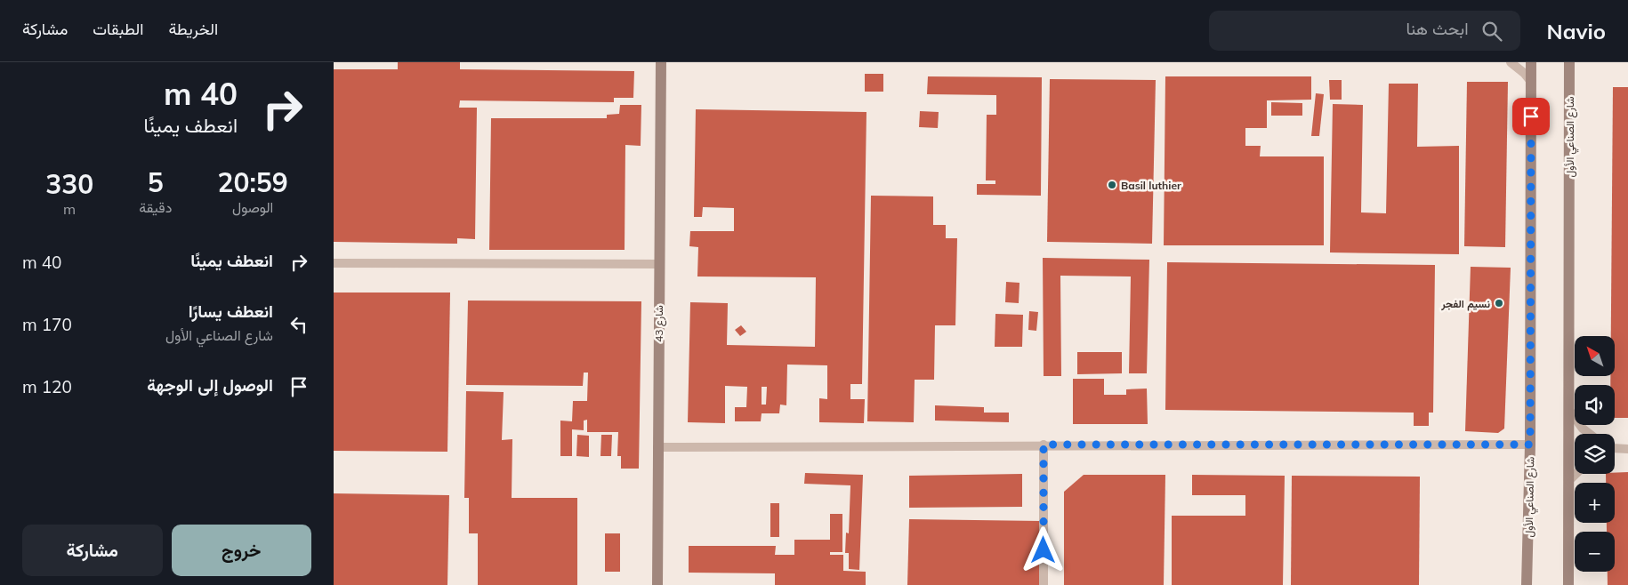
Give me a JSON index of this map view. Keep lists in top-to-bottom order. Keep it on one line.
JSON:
{"streets":{"main road":["شارع الصناعي الأول","شارع 43"]},"places":["Basil luthier","نسيم الفجر"],"north":"top left","page":{"header":"Navio","search":"ابحث هنا","nav":["الخريطة","الطبقات","مشاركة"],"turn":["40 m","انعطف يمينًا"],"eta":["20:59","الوصول","5","دقيقة","330","m"],"list":[{"name":"انعطف يمينًا","value":"40 m"},{"name":"انعطف يسارًا","note":"شارع الصناعي الأول","value":"170 m"},{"name":"الوصول إلى الوجهة","value":"120 m"}],"map_buttons":["+","−"],"buttons":["خروج","مشاركة"]}}
